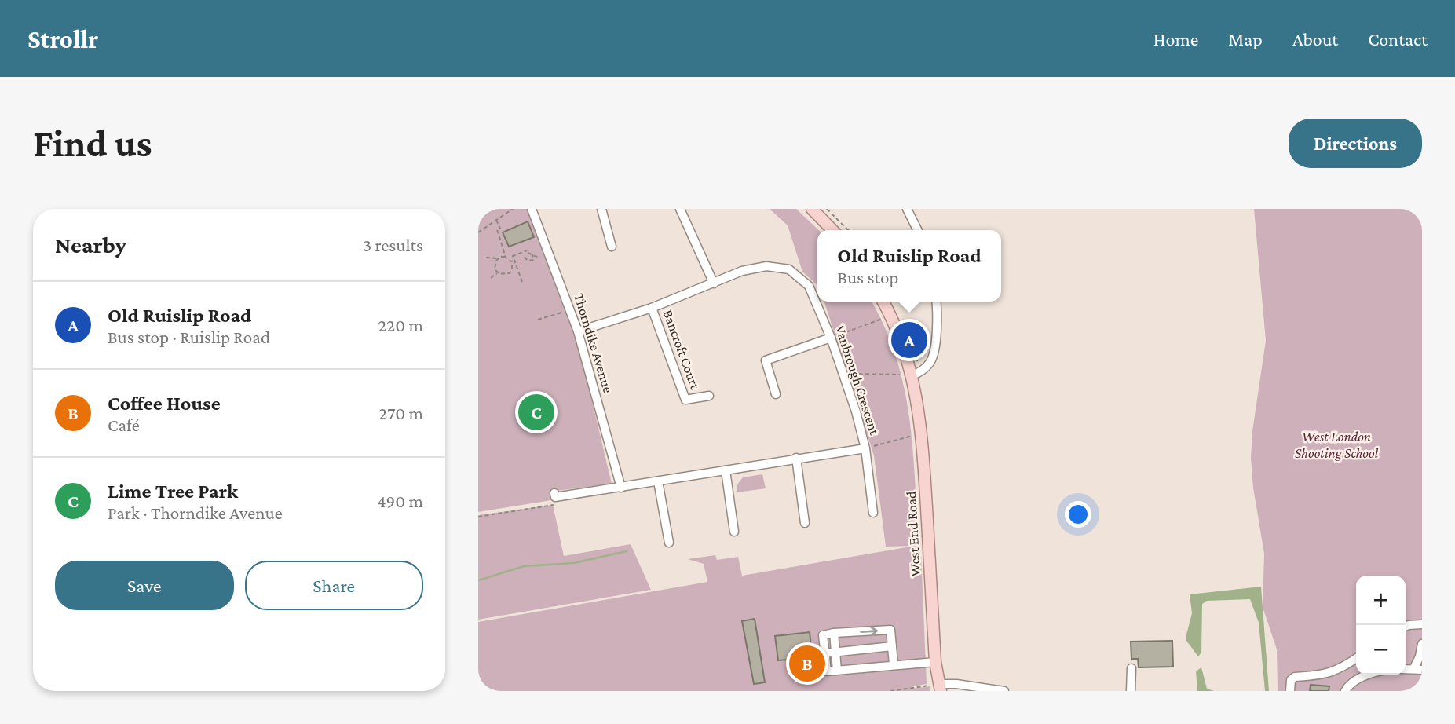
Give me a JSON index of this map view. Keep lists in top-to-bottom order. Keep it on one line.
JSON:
{"streets":{"main road":["West End Road"],"street":["Thorndike Avenue","Bancroft Court","Vanbrough Crescent"]},"crossings":[["Thorndike Avenue","Vanbrough Crescent"],["Bancroft Court","Vanbrough Crescent"]],"parks":["West London Shooting School"],"page":{"header":"Strollr","nav":["Home","Map","About","Contact"],"buttons":["Directions",["Save","Share"]],"title":"Find us","heading":["Nearby","3 results"],"popup":["Old Ruislip Road","Bus stop"],"list":[{"mark":"A","name":"Old Ruislip Road","note":"Bus stop · Ruislip Road","value":"220 m"},{"mark":"B","name":"Coffee House","note":"Café","value":"270 m"},{"mark":"C","name":"Lime Tree Park","note":"Park · Thorndike Avenue","value":"490 m"}],"pins":["A","C","B"],"map_buttons":["+","−"]}}
